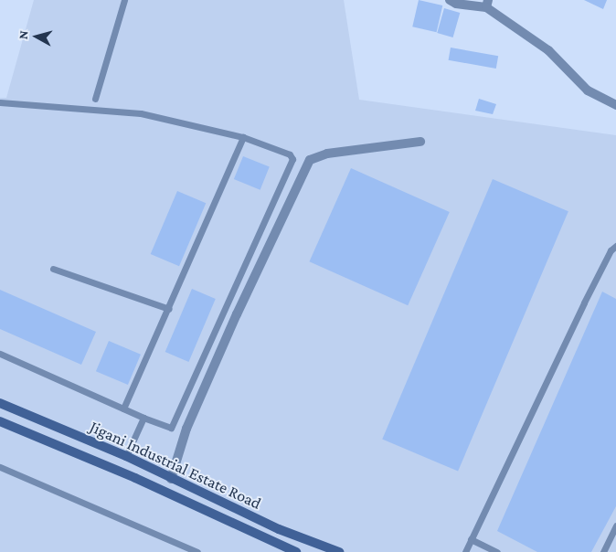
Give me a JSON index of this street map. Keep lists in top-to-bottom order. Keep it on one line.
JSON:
{"streets":{"main road":["Jigani Industrial Estate Road"]},"north":"left"}
